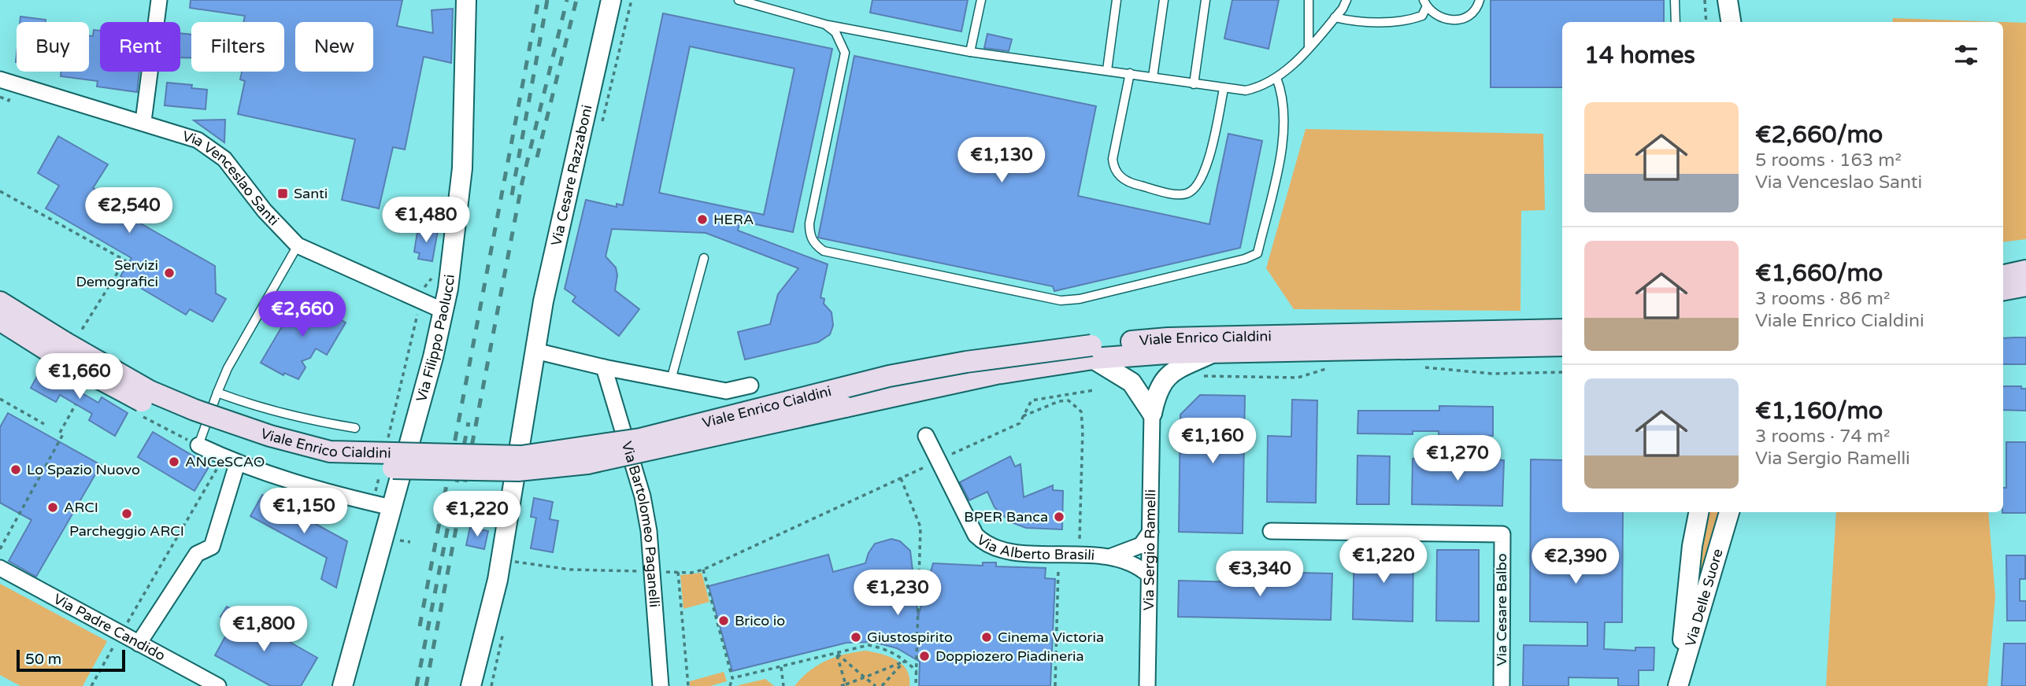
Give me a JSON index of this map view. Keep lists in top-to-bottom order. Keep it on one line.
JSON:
{"streets":{"main road":["Viale Enrico Cialdini"],"street":["Via Cesare Razzaboni","Via Venceslao Santi","Via Filippo Paolucci","Via Bartolomeo Paganelli","Via Alberto Brasili","Via Sergio Ramelli","Via Delle Suore","Via Cesare Balbo","Via Padre Candido"]},"crossings":[["Via Venceslao Santi","Via Filippo Paolucci"],["Via Alberto Brasili","Via Sergio Ramelli"]],"places":{"transit":["Santi"],"other":["HERA","Servizi Demografici","ANCeSCAO","Lo Spazio Nuovo","ARCI","Parcheggio ARCI","BPER Banca","Brico io","Giustospirito","Cinema Victoria","Doppiozero Piadineria"]},"scale_bar":"50 m","page":{"chip":["Buy","Rent","Filters","New"],"heading":"14 homes","list":[{"name":"€2,660/mo","note":"5 rooms · 163 m² · Via Venceslao Santi"},{"name":"€1,660/mo","note":"3 rooms · 86 m² · Viale Enrico Cialdini"},{"name":"€1,160/mo","note":"3 rooms · 74 m² · Via Sergio Ramelli"}],"price":["€1,130","€2,540","€1,480","€2,660","€1,660","€1,160","€1,270","€1,150","€1,220","€1,220","€2,390","€3,340","€1,230","€1,800"],"scale":"50 m"}}
